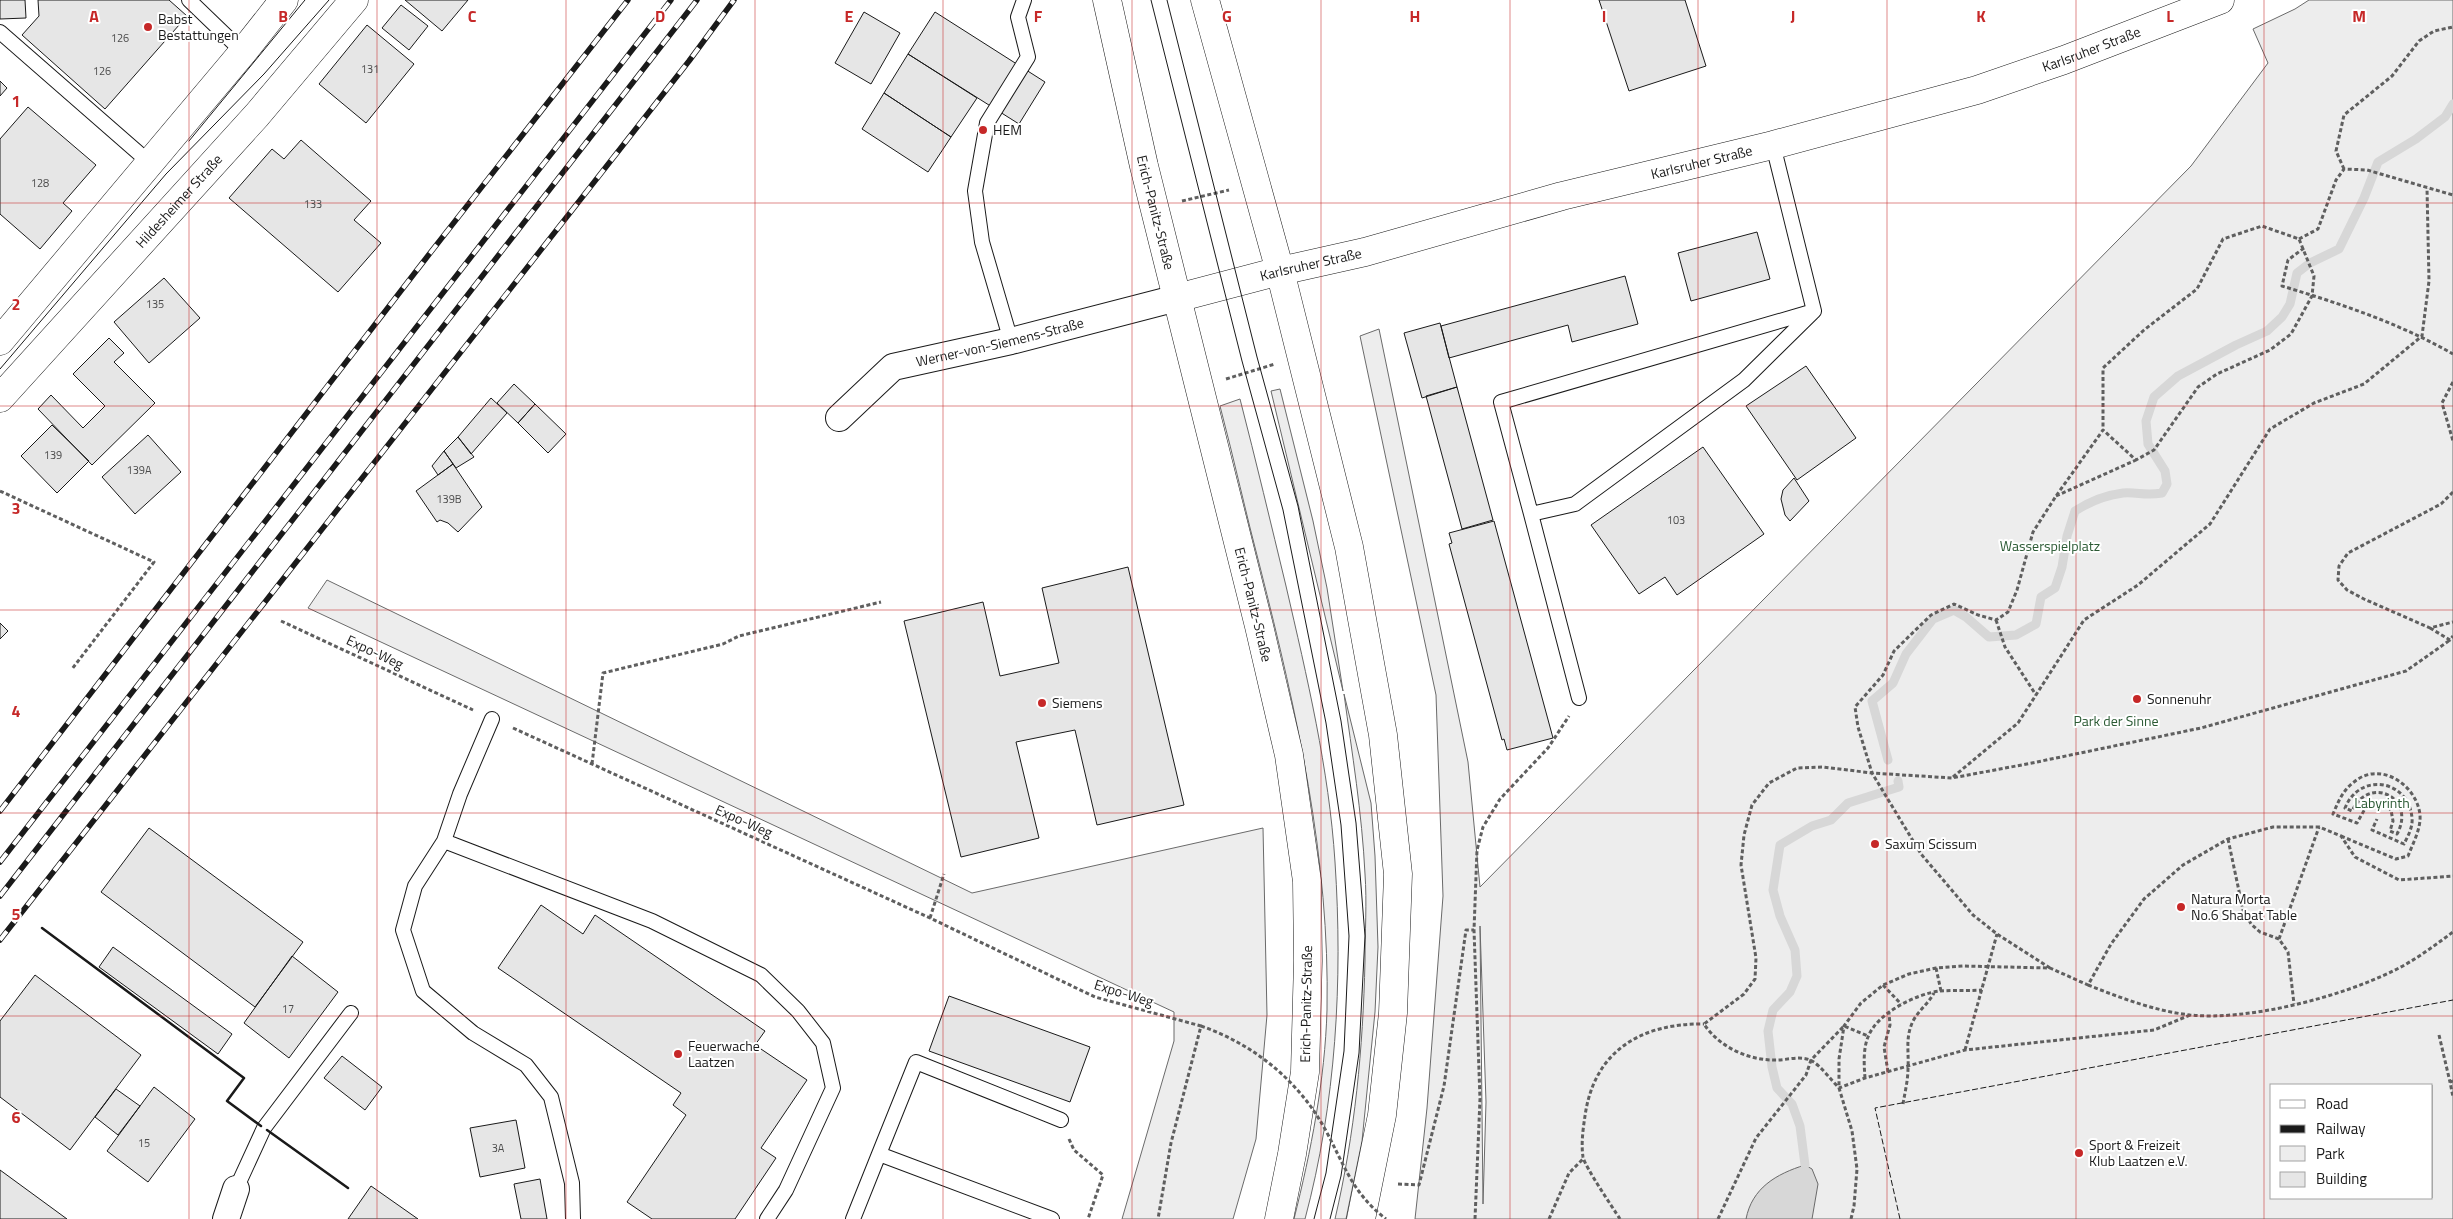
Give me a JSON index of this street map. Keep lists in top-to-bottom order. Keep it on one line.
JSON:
{"streets":{"main road":["Karlsruher Straße","Hildesheimer Straße","Erich-Panitz-Straße"],"street":["Werner-von-Siemens-Straße"],"path":["Expo-Weg"]},"crossings":[["Karlsruher Straße","Erich-Panitz-Straße"],["Karlsruher Straße","Werner-von-Siemens-Straße"],["Erich-Panitz-Straße","Werner-von-Siemens-Straße"]],"parks":["Wasserspielplatz","Park der Sinne","Labyrinth"],"places":["Babst Bestattungen","HEM","Sonnenuhr","Siemens","Saxum Scissum","Natura Morta No.6 Shabat Table","Feuerwache Laatzen","Sport & Freizeit Klub Laatzen e.V."],"house_numbers":["126","131","126","128","133","135","139","139A","139B","103","17","15","3A"],"legend":["Road","Railway","Park","Building"],"grid":{"columns":["A","B","C","D","E","F","G","H","I","J","K","L","M"],"rows":["1","2","3","4","5","6"]}}
